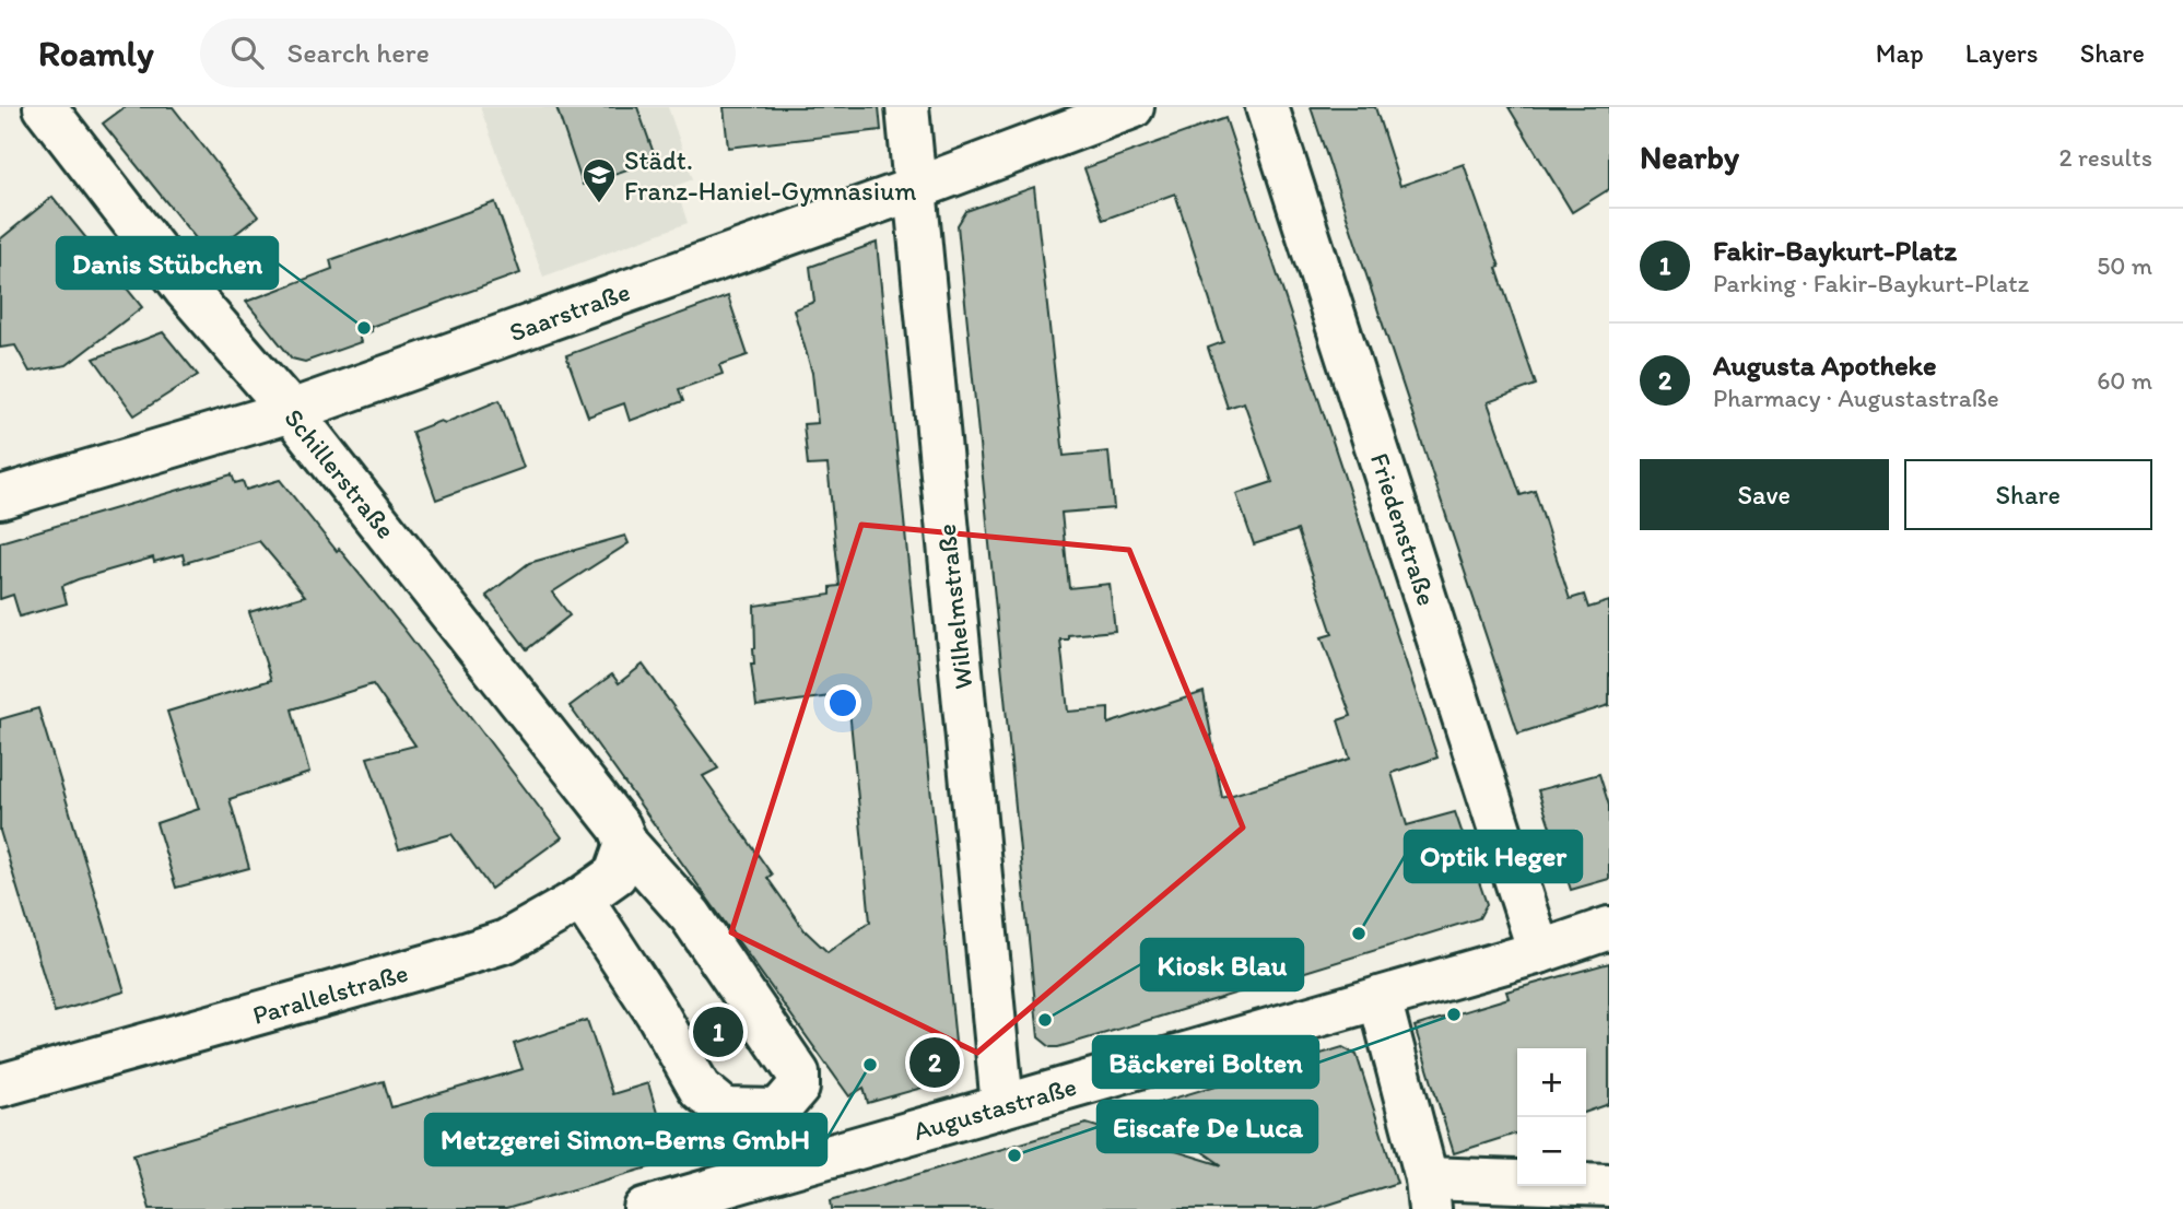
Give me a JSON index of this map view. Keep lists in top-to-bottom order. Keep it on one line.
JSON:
{"streets":{"street":["Saarstraße","Schillerstraße","Friedenstraße","Wilhelmstraße","Parallelstraße","Augustastraße"]},"crossings":[["Saarstraße","Schillerstraße"],["Saarstraße","Wilhelmstraße"],["Schillerstraße","Parallelstraße"],["Friedenstraße","Augustastraße"],["Wilhelmstraße","Augustastraße"]],"places":{"school or university":["Städt. Franz-Haniel-Gymnasium"],"other":["Danis Stübchen","Optik Heger","Bäckerei Bolten","Kiosk Blau","Metzgerei Simon-Berns GmbH","Eiscafe De Luca"]},"page":{"header":"Roamly","search":"Search here","nav":["Map","Layers","Share"],"heading":["Nearby","2 results"],"list":[{"mark":"1","name":"Fakir-Baykurt-Platz","note":"Parking · Fakir-Baykurt-Platz","value":"50 m"},{"mark":"2","name":"Augusta Apotheke","note":"Pharmacy · Augustastraße","value":"60 m"}],"buttons":["Save","Share"],"pins":["1","2"],"map_buttons":["+","−"]}}
